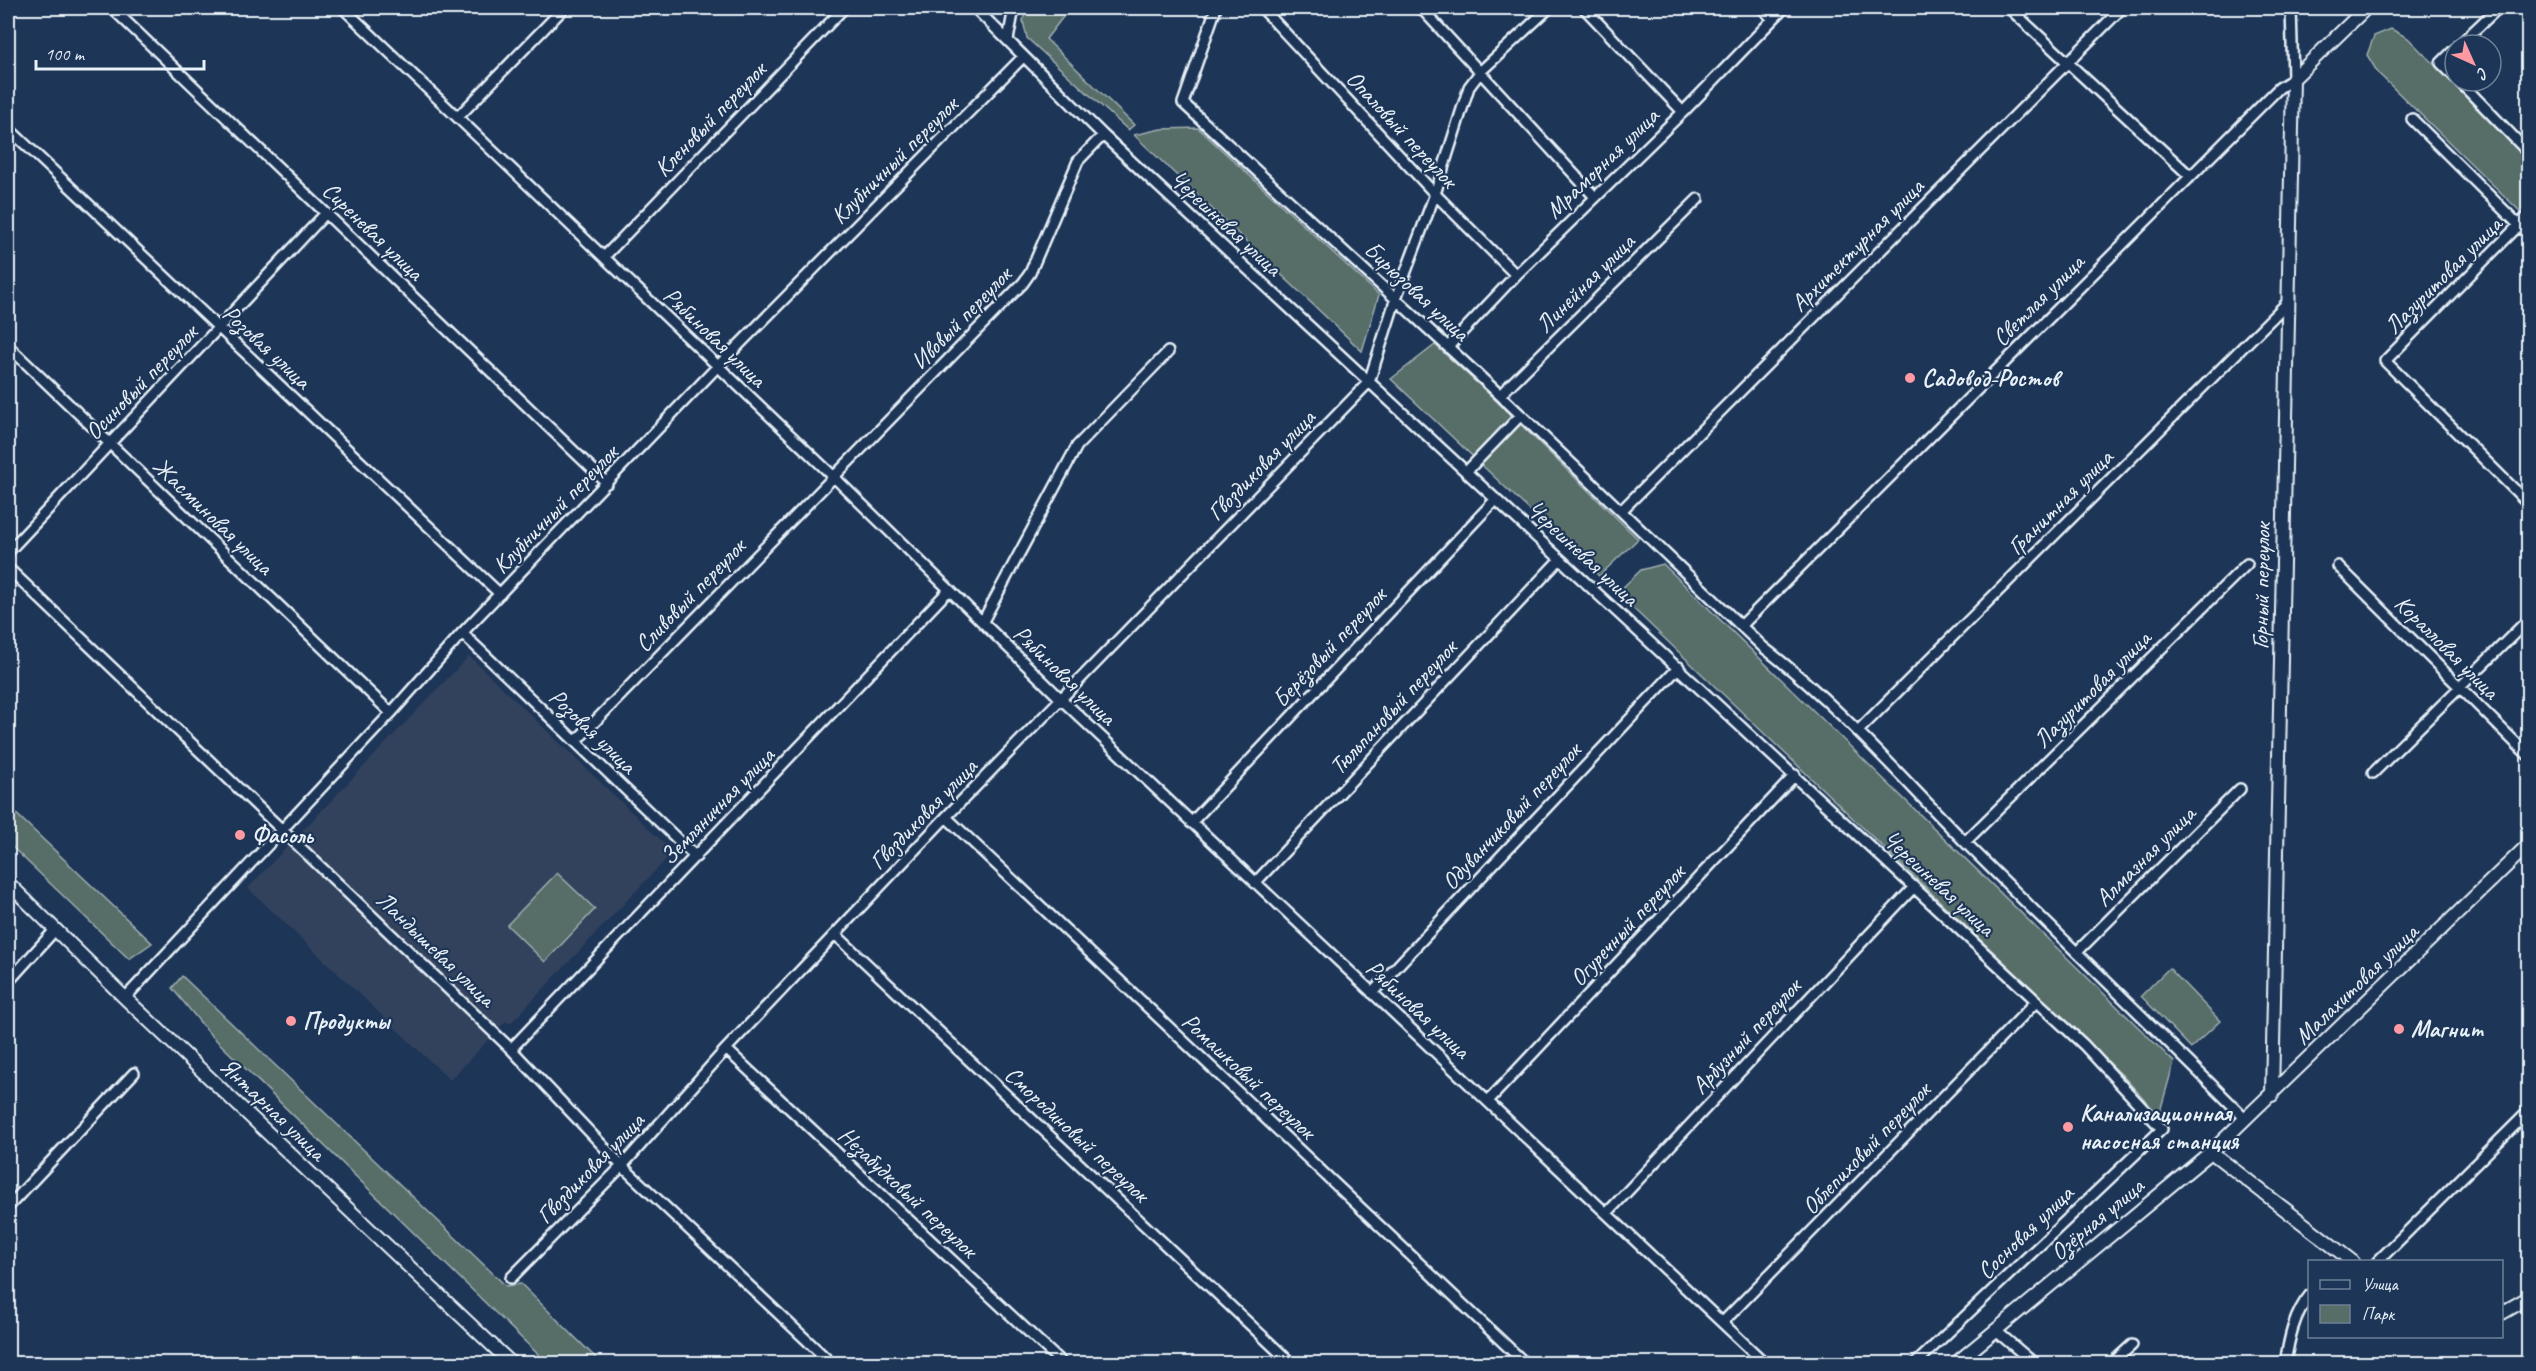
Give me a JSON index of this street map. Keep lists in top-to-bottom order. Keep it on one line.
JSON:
{"streets":{"street":["Кленовый переулок","Опаловый переулок","Клубничный переулок","Мраморная улица","Черешневая улица","Сиреневая улица","Архитектурная улица","Лазуритовая улица","Линейная улица","Бирюзовая улица","Светлая улица","Ивовый переулок","Рябиновая улица","Розовая улица","Осиновый переулок","Гвоздиковая улица","Гранитная улица","Жасминовая улица","Горный переулок","Сливовый переулок","Берёзовый переулок","Коралловая улица","Тюльпановый переулок","Земляничная улица","Одуванчиковый переулок","Алмазная улица","Огуречный переулок","Ландышевая улица","Малахитовая улица","Арбузный переулок","Ромашковый переулок","Янтарная улица","Смородиновый переулок","Облепиховый переулок","Незабудковый переулок","Озёрная улица","Сосновая улица"]},"crossings":[["Кленовый переулок","Рябиновая улица"],["Опаловый переулок","Мраморная улица"],["Клубничный переулок","Черешневая улица"],["Клубничный переулок","Сиреневая улица"],["Клубничный переулок","Рябиновая улица"],["Клубничный переулок","Розовая улица"],["Клубничный переулок","Жасминовая улица"],["Клубничный переулок","Ландышевая улица"],["Клубничный переулок","Янтарная улица"],["Мраморная улица","Бирюзовая улица"],["Черешневая улица","Ивовый переулок"],["Черешневая улица","Гвоздиковая улица"],["Черешневая улица","Берёзовый переулок"],["Черешневая улица","Тюльпановый переулок"],["Черешневая улица","Одуванчиковый переулок"],["Черешневая улица","Огуречный переулок"],["Черешневая улица","Арбузный переулок"],["Черешневая улица","Облепиховый переулок"],["Черешневая улица","Сосновая улица"],["Сиреневая улица","Осиновый переулок"],["Архитектурная улица","Бирюзовая улица"],["Лазуритовая улица","Бирюзовая улица"],["Линейная улица","Бирюзовая улица"],["Бирюзовая улица","Светлая улица"],["Бирюзовая улица","Гранитная улица"],["Бирюзовая улица","Алмазная улица"],["Бирюзовая улица","Малахитовая улица"],["Светлая улица","Горный переулок"],["Ивовый переулок","Рябиновая улица"],["Ивовый переулок","Сливовый переулок"],["Рябиновая улица","Гвоздиковая улица"],["Рябиновая улица","Сливовый переулок"],["Рябиновая улица","Берёзовый переулок"],["Рябиновая улица","Тюльпановый переулок"],["Рябиновая улица","Земляничная улица"],["Рябиновая улица","Одуванчиковый переулок"],["Рябиновая улица","Огуречный переулок"],["Рябиновая улица","Арбузный переулок"],["Рябиновая улица","Облепиховый переулок"],["Розовая улица","Осиновый переулок"],["Розовая улица","Сливовый переулок"],["Розовая улица","Земляничная улица"],["Осиновый переулок","Жасминовая улица"],["Гвоздиковая улица","Ландышевая улица"],["Гвоздиковая улица","Ромашковый переулок"],["Гвоздиковая улица","Смородиновый переулок"],["Гвоздиковая улица","Незабудковый переулок"],["Гранитная улица","Горный переулок"],["Горный переулок","Малахитовая улица"],["Земляничная улица","Ландышевая улица"],["Малахитовая улица","Озёрная улица"]],"places":["Садовод-Ростов","Фасоль","Продукты","Магнит","Канализационная насосная станция"],"legend":["Улица","Парк"],"scale_bar":"100 m","north":"bottom right"}
